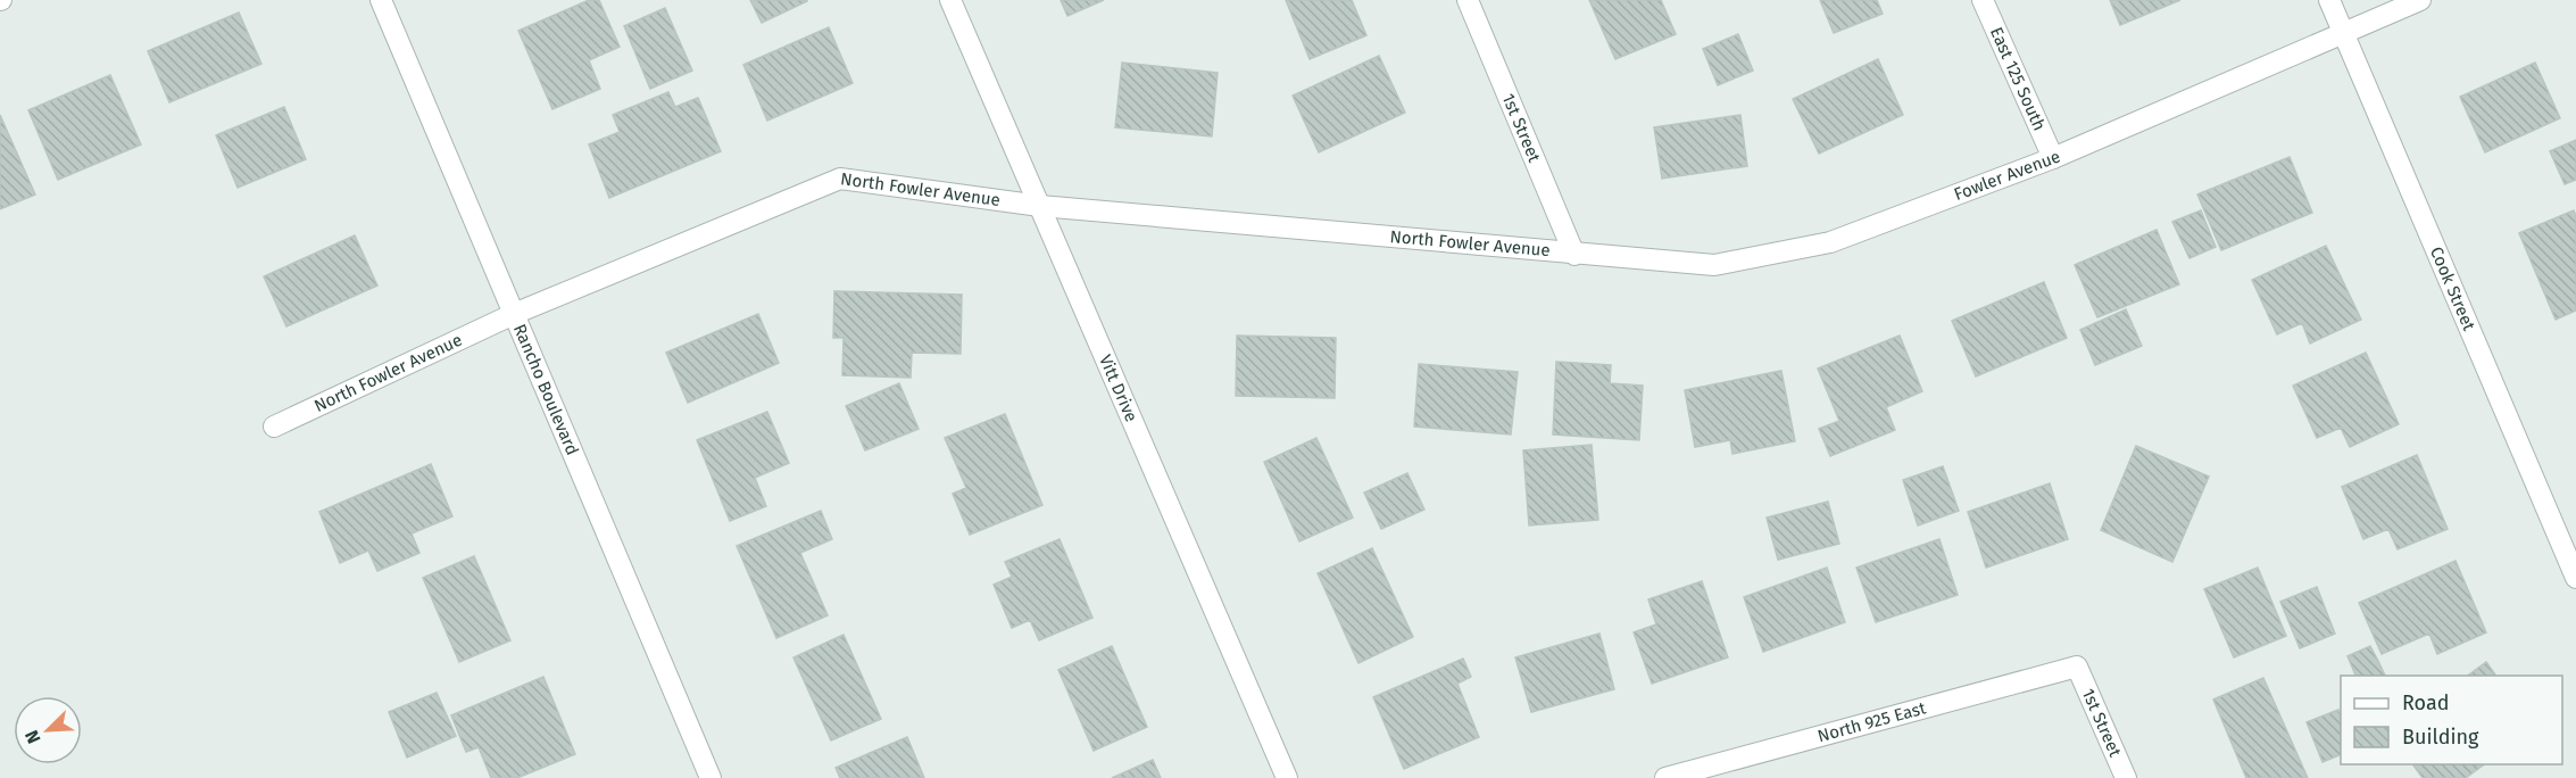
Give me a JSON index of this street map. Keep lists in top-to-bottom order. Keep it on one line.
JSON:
{"streets":{"street":["East 125 South","1st Street","Fowler Avenue","North Fowler Avenue","Cook Street","Rancho Boulevard","Vitt Drive","North 925 East"]},"crossings":[["East 125 South","Fowler Avenue"],["1st Street","Fowler Avenue"],["1st Street","North Fowler Avenue"],["1st Street","North 925 East"],["Fowler Avenue","North Fowler Avenue"],["Fowler Avenue","Cook Street"],["North Fowler Avenue","Rancho Boulevard"],["North Fowler Avenue","Vitt Drive"]],"legend":["Road","Building"],"north":"bottom left"}
